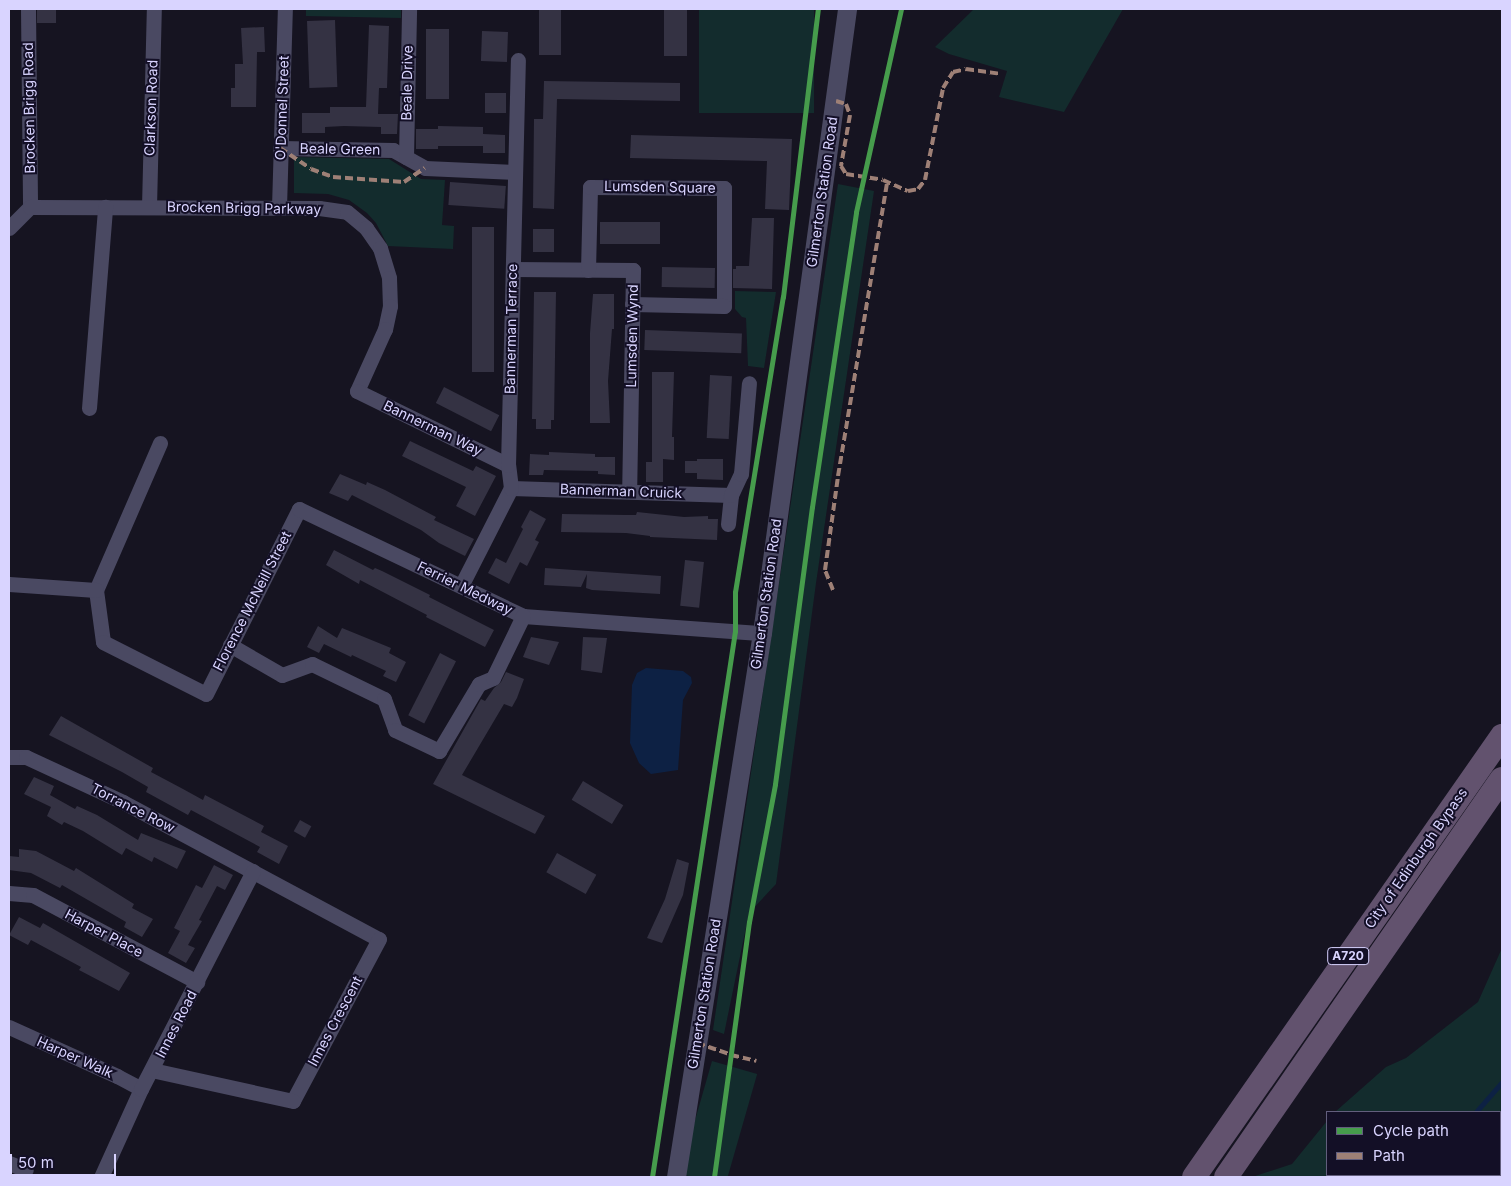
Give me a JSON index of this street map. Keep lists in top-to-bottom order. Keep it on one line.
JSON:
{"streets":{"highway":["City of Edinburgh Bypass","A720"],"street":["Beale Drive","Brocken Brigg Road","Clarkson Road","O'Donnel Street","Beale Green","Lumsden Square","Gilmerton Station Road","Brocken Brigg Parkway","Bannerman Terrace","Lumsden Wynd","Bannerman Way","Bannerman Cruick","Ferrier Medway","Florence McNeill Street","Torrance Row","Harper Place","Innes Crescent","Innes Road","Harper Walk"]},"crossings":[["Beale Drive","Beale Green"],["Brocken Brigg Road","Brocken Brigg Parkway"],["Clarkson Road","Brocken Brigg Parkway"],["O'Donnel Street","Beale Green"],["O'Donnel Street","Brocken Brigg Parkway"],["Beale Green","Bannerman Terrace"],["Lumsden Square","Lumsden Wynd"],["Gilmerton Station Road","Ferrier Medway"],["Brocken Brigg Parkway","Bannerman Way"],["Bannerman Terrace","Lumsden Wynd"],["Bannerman Terrace","Bannerman Way"],["Bannerman Terrace","Bannerman Cruick"],["Lumsden Wynd","Bannerman Cruick"],["Ferrier Medway","Florence McNeill Street"],["Torrance Row","Innes Crescent"],["Torrance Row","Innes Road"],["Harper Place","Innes Road"],["Innes Crescent","Innes Road"],["Innes Road","Harper Walk"]],"legend":["Cycle path","Path"],"scale_bar":"50 m"}
